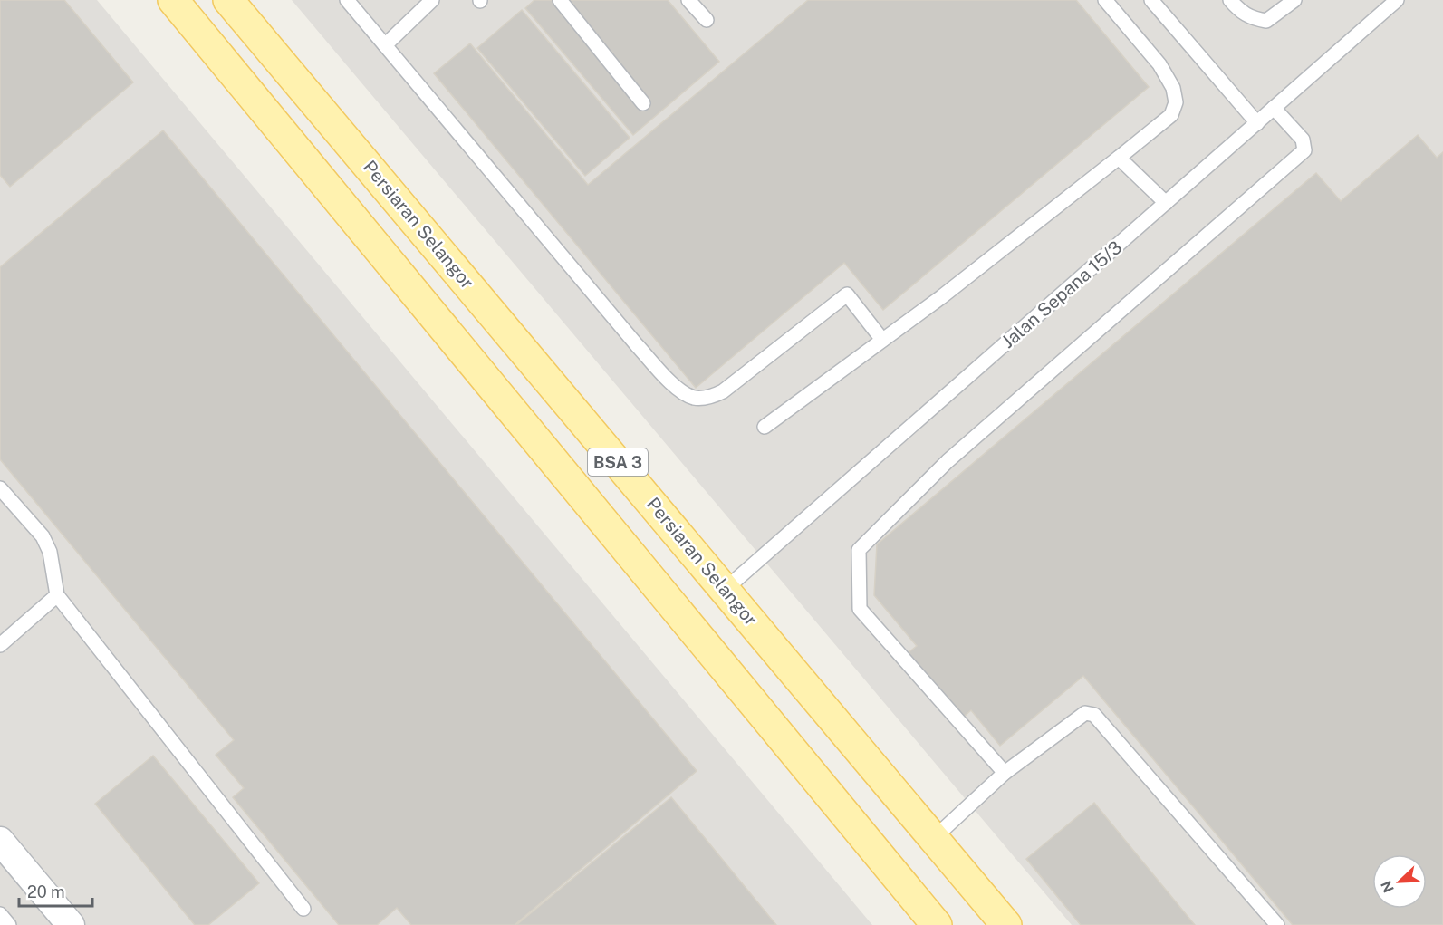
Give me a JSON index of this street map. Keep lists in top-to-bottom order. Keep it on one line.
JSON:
{"streets":{"main road":["Persiaran Selangor","BSA 3"],"lane":["Jalan Sepana 15/3"]},"crossings":[["Persiaran Selangor","Jalan Sepana 15/3"]],"scale_bar":"20 m","north":"bottom left"}
